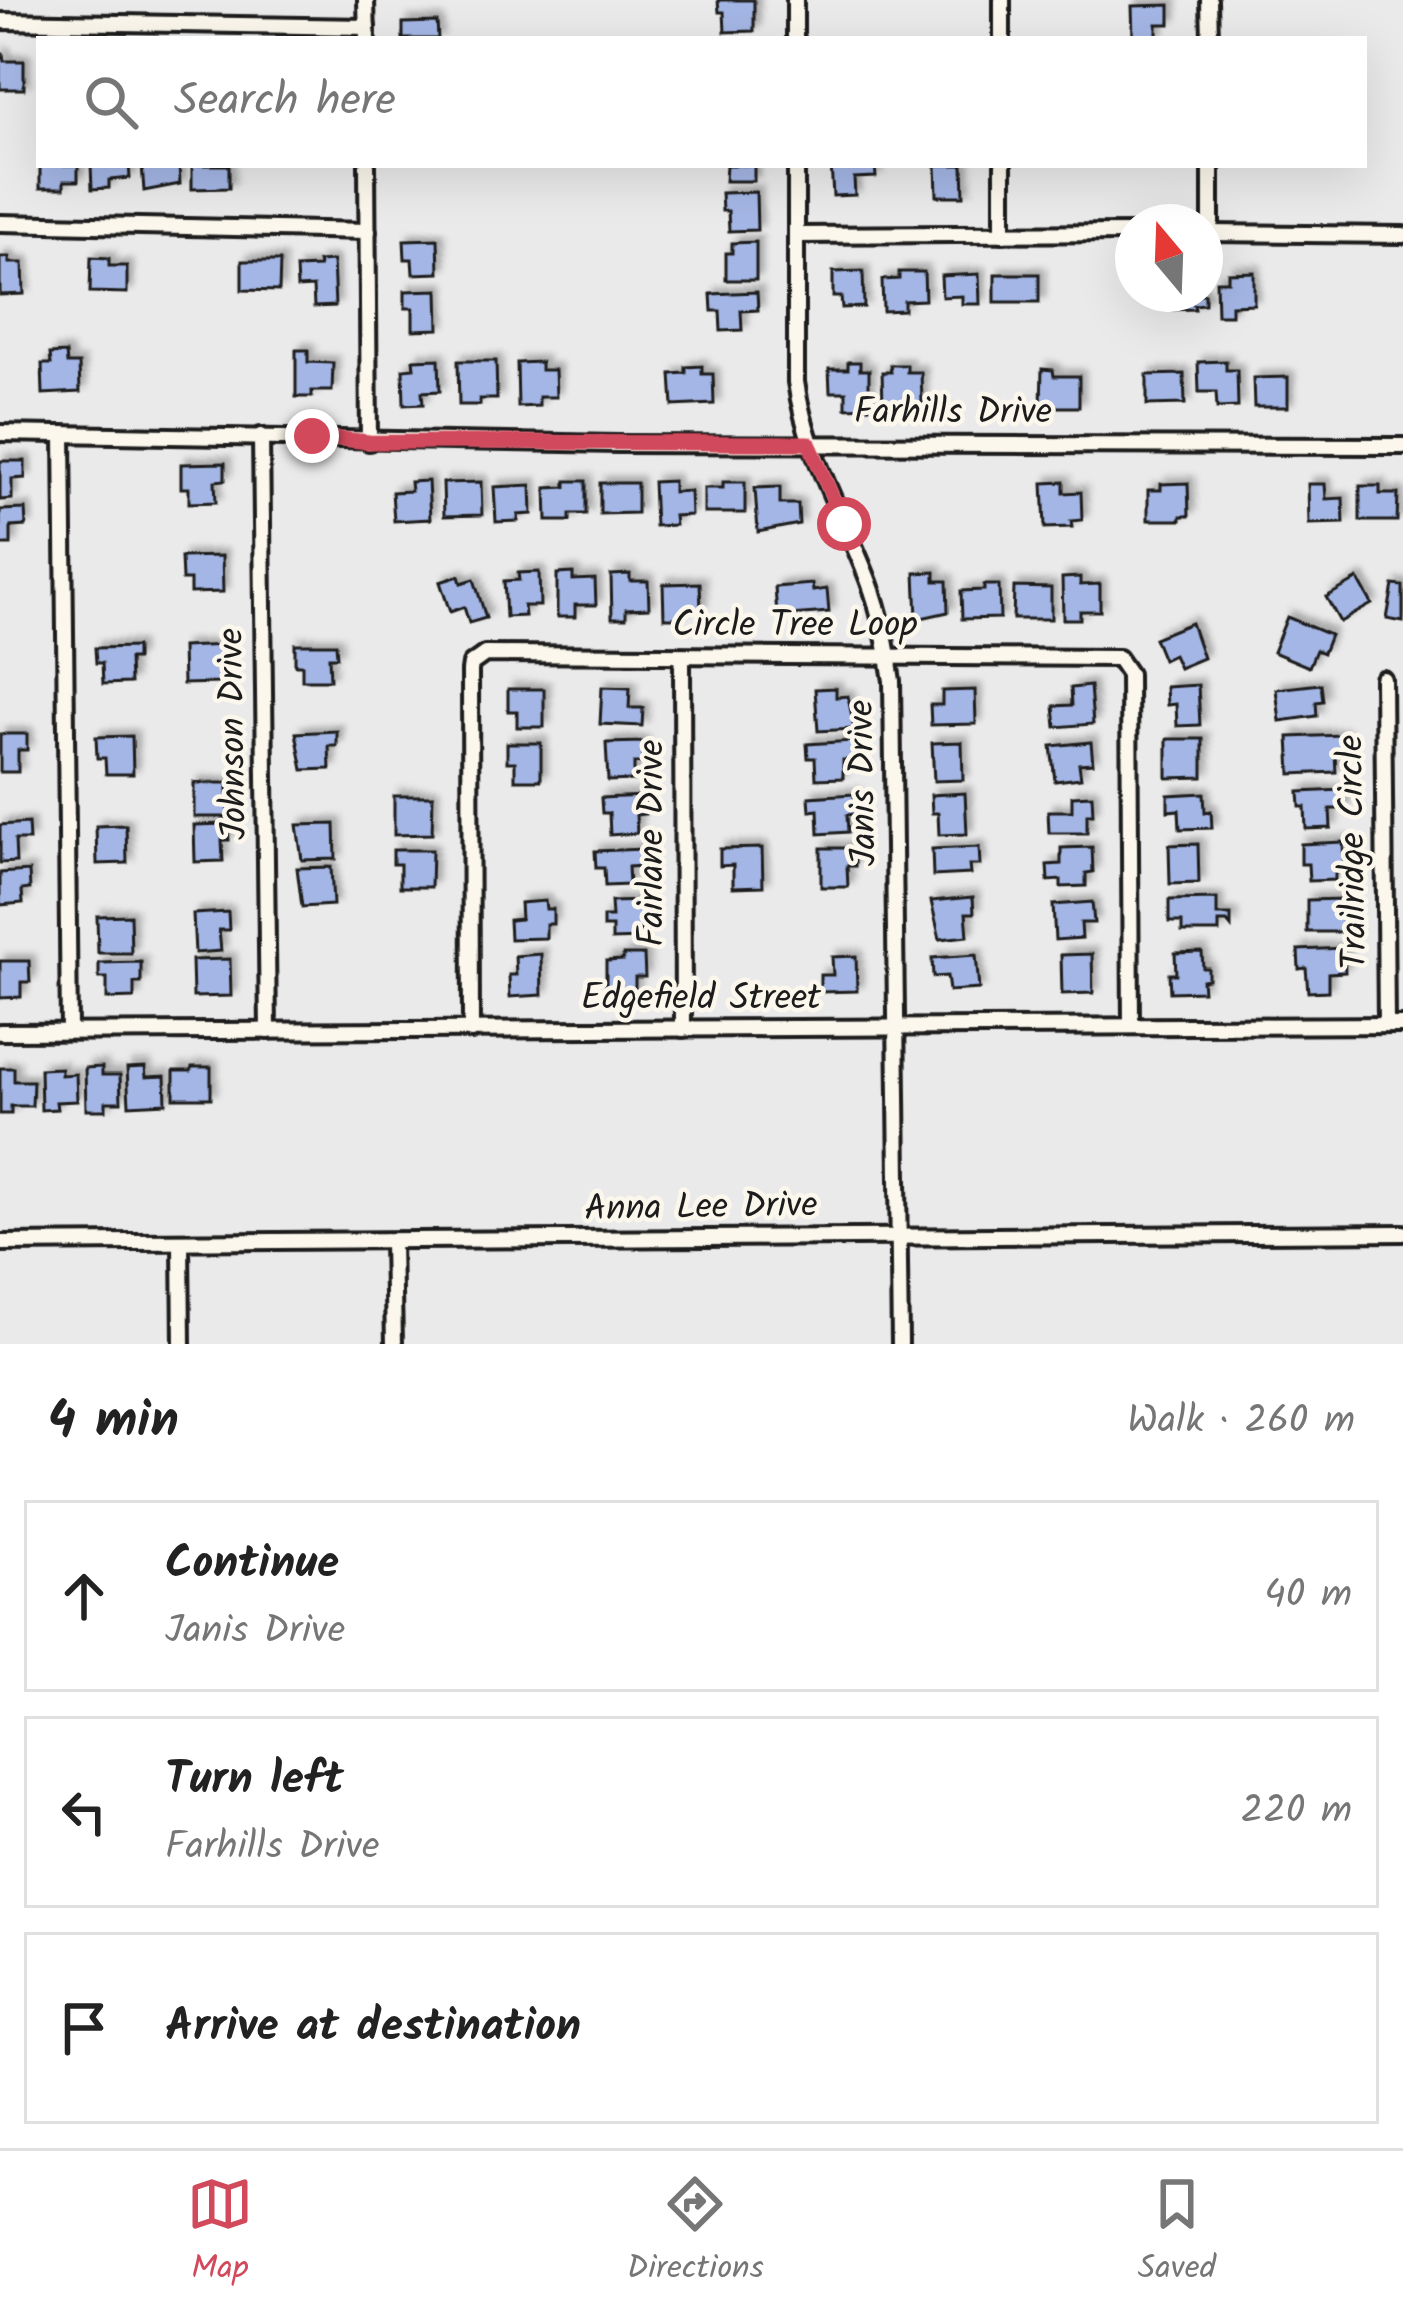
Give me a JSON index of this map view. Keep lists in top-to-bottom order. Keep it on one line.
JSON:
{"streets":{"street":["Farhills Drive","Circle Tree Loop","Johnson Drive","Janis Drive","Fairlane Drive","Trailridge Circle","Edgefield Street","Anna Lee Drive"]},"crossings":[["Farhills Drive","Johnson Drive"],["Farhills Drive","Janis Drive"],["Circle Tree Loop","Janis Drive"],["Circle Tree Loop","Fairlane Drive"],["Circle Tree Loop","Edgefield Street"],["Johnson Drive","Edgefield Street"],["Janis Drive","Edgefield Street"],["Janis Drive","Anna Lee Drive"],["Fairlane Drive","Edgefield Street"],["Trailridge Circle","Edgefield Street"]],"north":"top","page":{"search":"Search here","heading":["4 min","Walk · 260 m"],"list":[["Continue","Janis Drive","40 m"],["Turn left","Farhills Drive","220 m"],"Arrive at destination"],"nav":["Map","Directions","Saved"]}}
